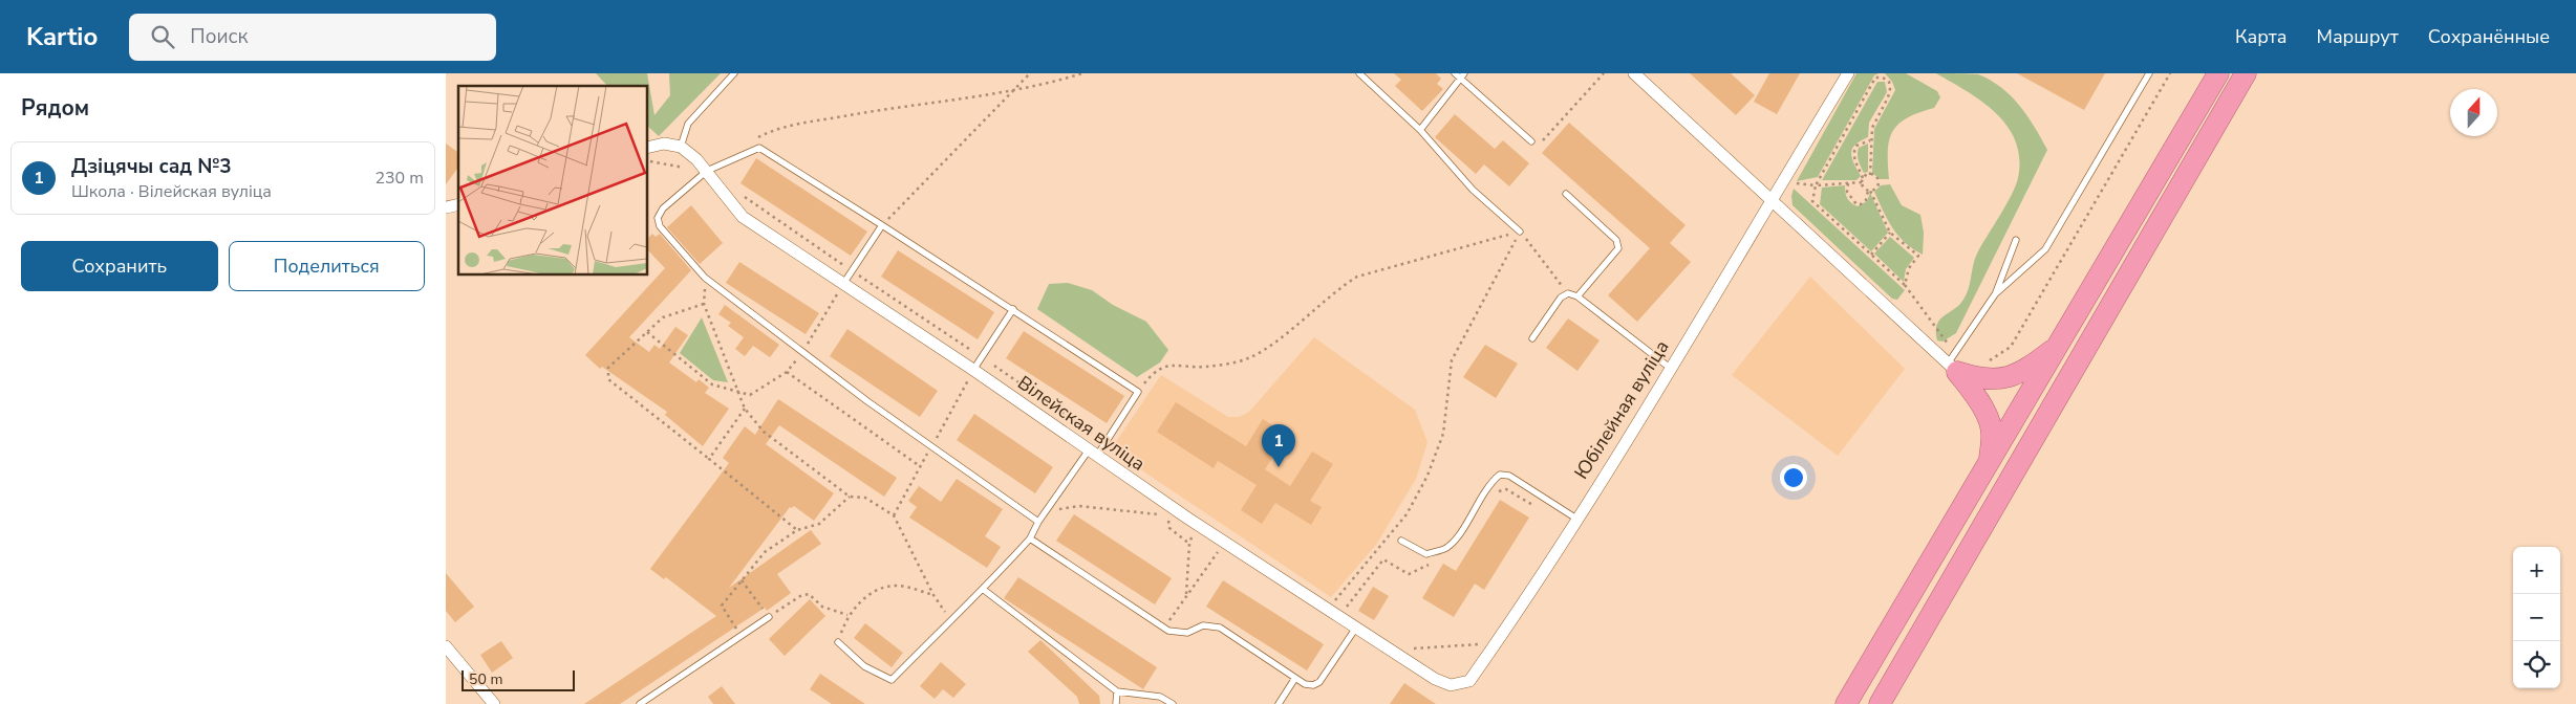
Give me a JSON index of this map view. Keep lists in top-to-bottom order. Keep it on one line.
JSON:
{"streets":{"street":["Юбілейная вуліца","Вілейская вуліца"]},"crossings":[["Юбілейная вуліца","Вілейская вуліца"]],"scale_bar":"50 m","north":"top","page":{"header":"Kartio","search":"Поиск","nav":["Карта","Маршрут","Сохранённые"],"heading":"Рядом","list":[{"mark":"1","name":"Дзіцячы сад №3","note":"Школа · Вілейская вуліца","value":"230 m"}],"buttons":["Сохранить","Поделиться"],"pins":"1","map_buttons":["+","−"],"scale":"50 m"}}
